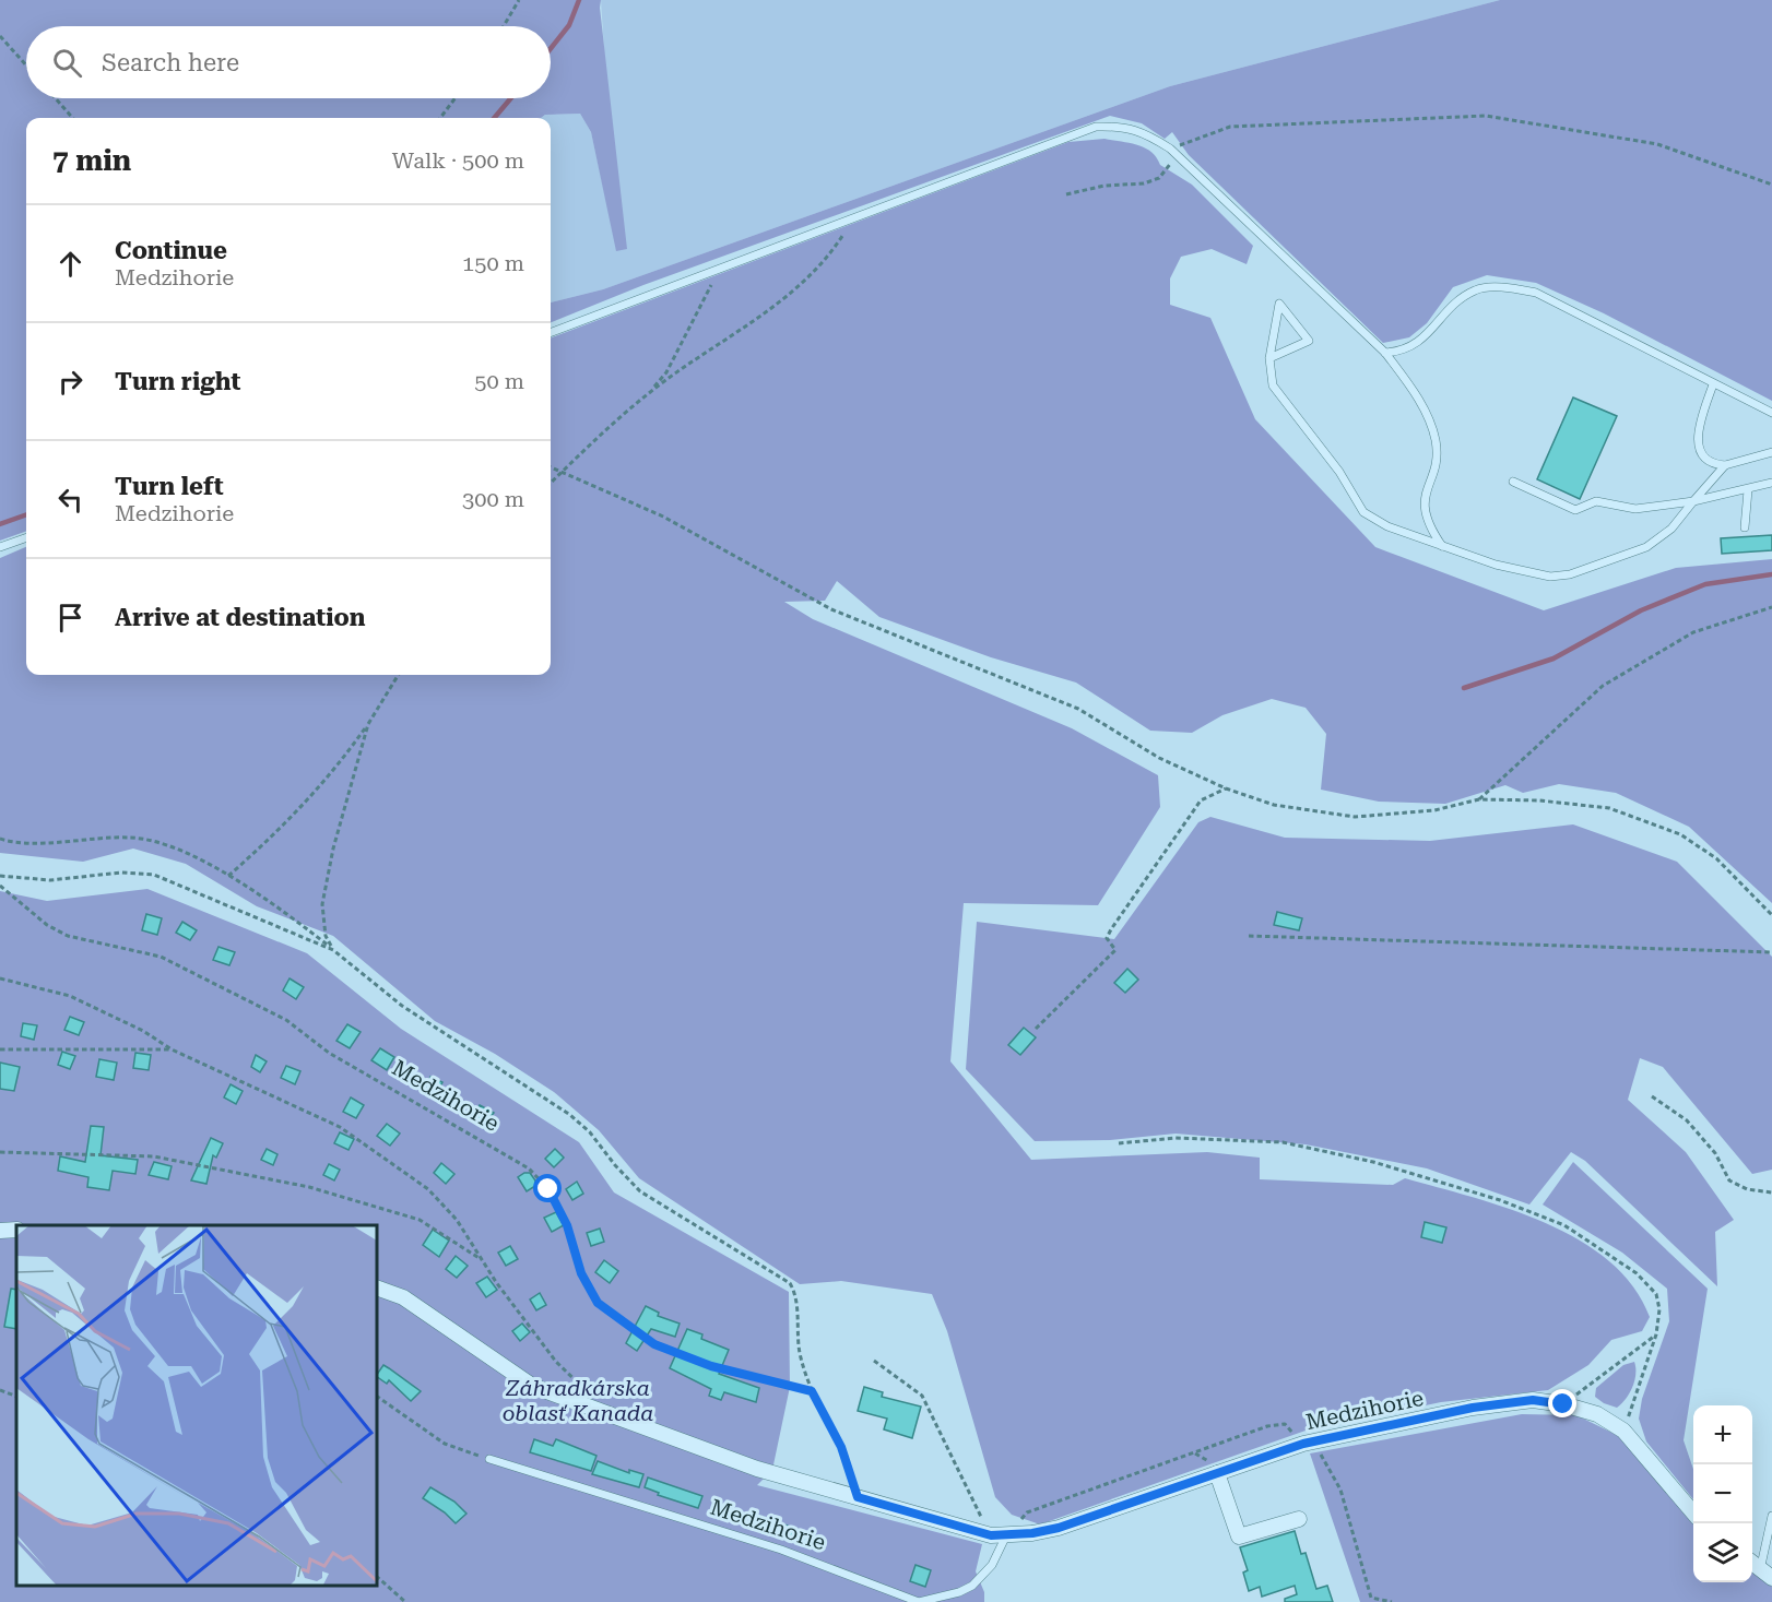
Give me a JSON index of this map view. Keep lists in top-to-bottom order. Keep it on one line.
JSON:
{"streets":{"street":["Medzihorie"]},"parks":["Záhradkárska oblasť Kanada"],"page":{"search":"Search here","heading":["7 min","Walk · 500 m"],"list":[["Continue","Medzihorie","150 m"],["Turn right","50 m"],["Turn left","Medzihorie","300 m"],"Arrive at destination"],"map_buttons":["+","−"]}}
